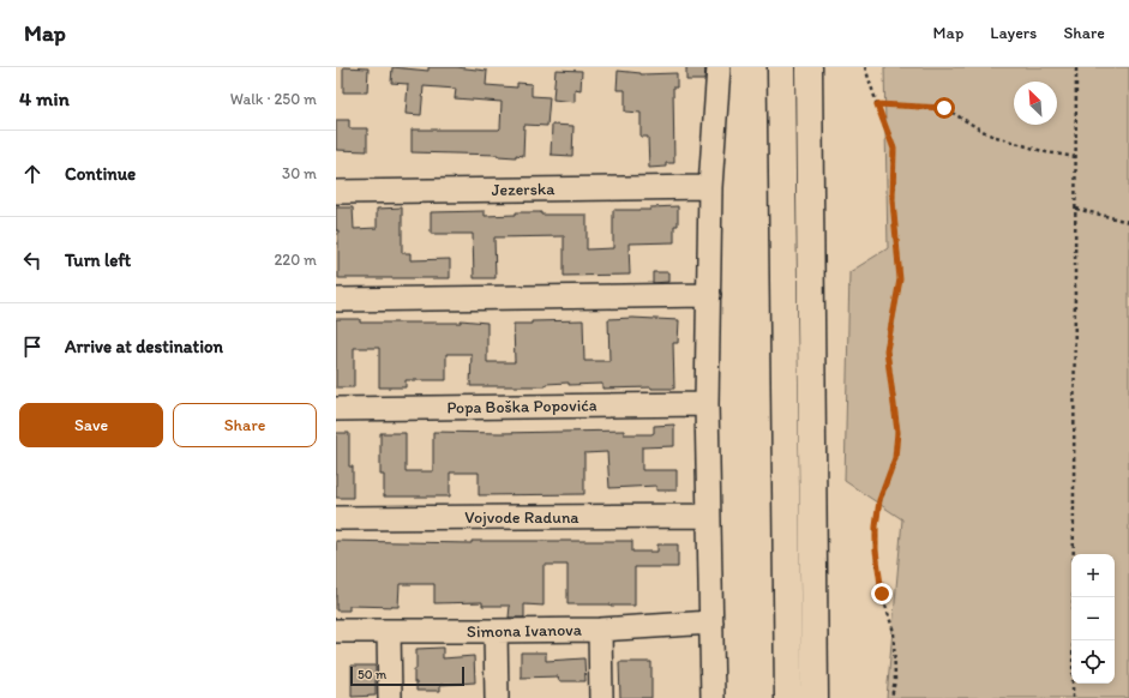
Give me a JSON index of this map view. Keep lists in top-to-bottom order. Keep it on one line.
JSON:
{"streets":{"street":["Jezerska","Popa Boška Popovića","Vojvode Raduna","Simona Ivanova"]},"scale_bar":"50 m","north":"top left","page":{"header":"Map","nav":["Map","Layers","Share"],"heading":["4 min","Walk · 250 m"],"list":[["Continue","30 m"],["Turn left","220 m"],"Arrive at destination"],"buttons":["Save","Share"],"map_buttons":["+","−"],"scale":"50 m"}}
